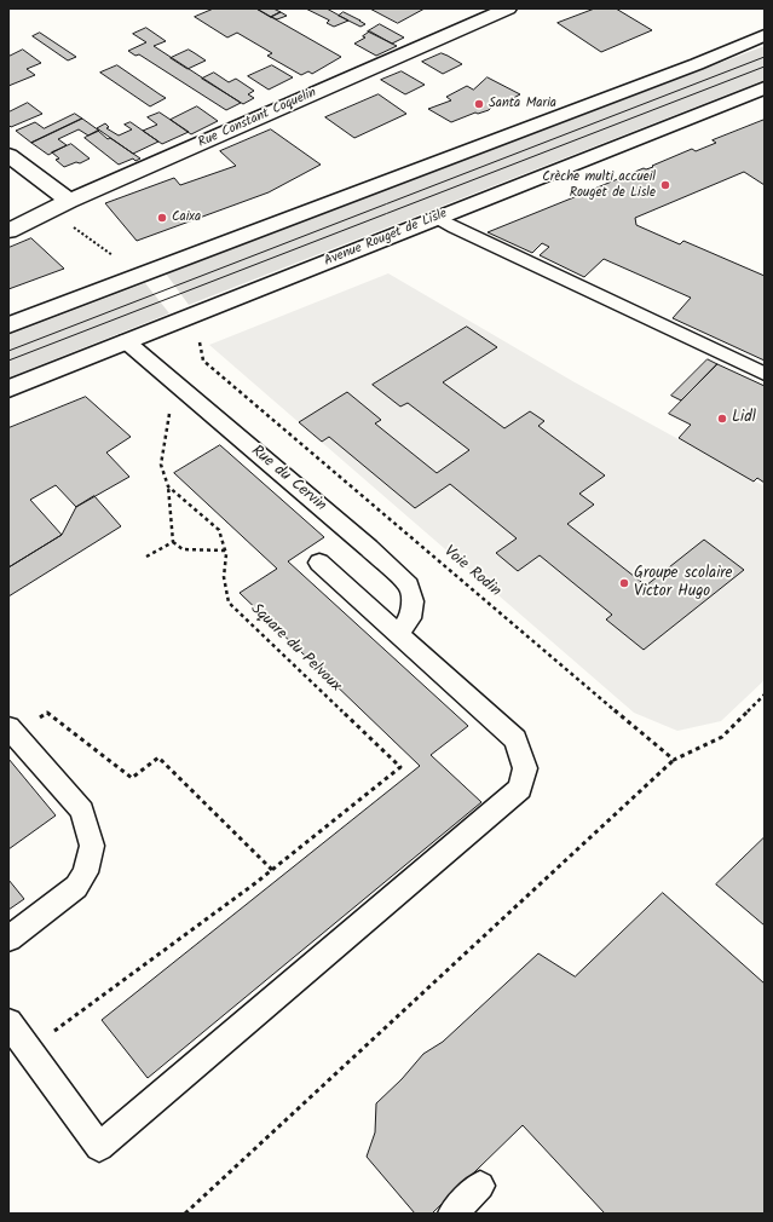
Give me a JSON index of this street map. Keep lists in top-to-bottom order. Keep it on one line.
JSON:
{"streets":{"main road":["Rue Constant Coquelin","Avenue Rouget de Lisle"],"lane":["Rue du Cervin"],"path":["Voie Rodin","Square du Pelvoux"]},"crossings":[["Avenue Rouget de Lisle","Rue du Cervin"],["Avenue Rouget de Lisle","Voie Rodin"]],"places":["Santa Maria","Crèche multi accueil Rouget de Lisle","Caixa","Lidl","Groupe scolaire Victor Hugo"]}
